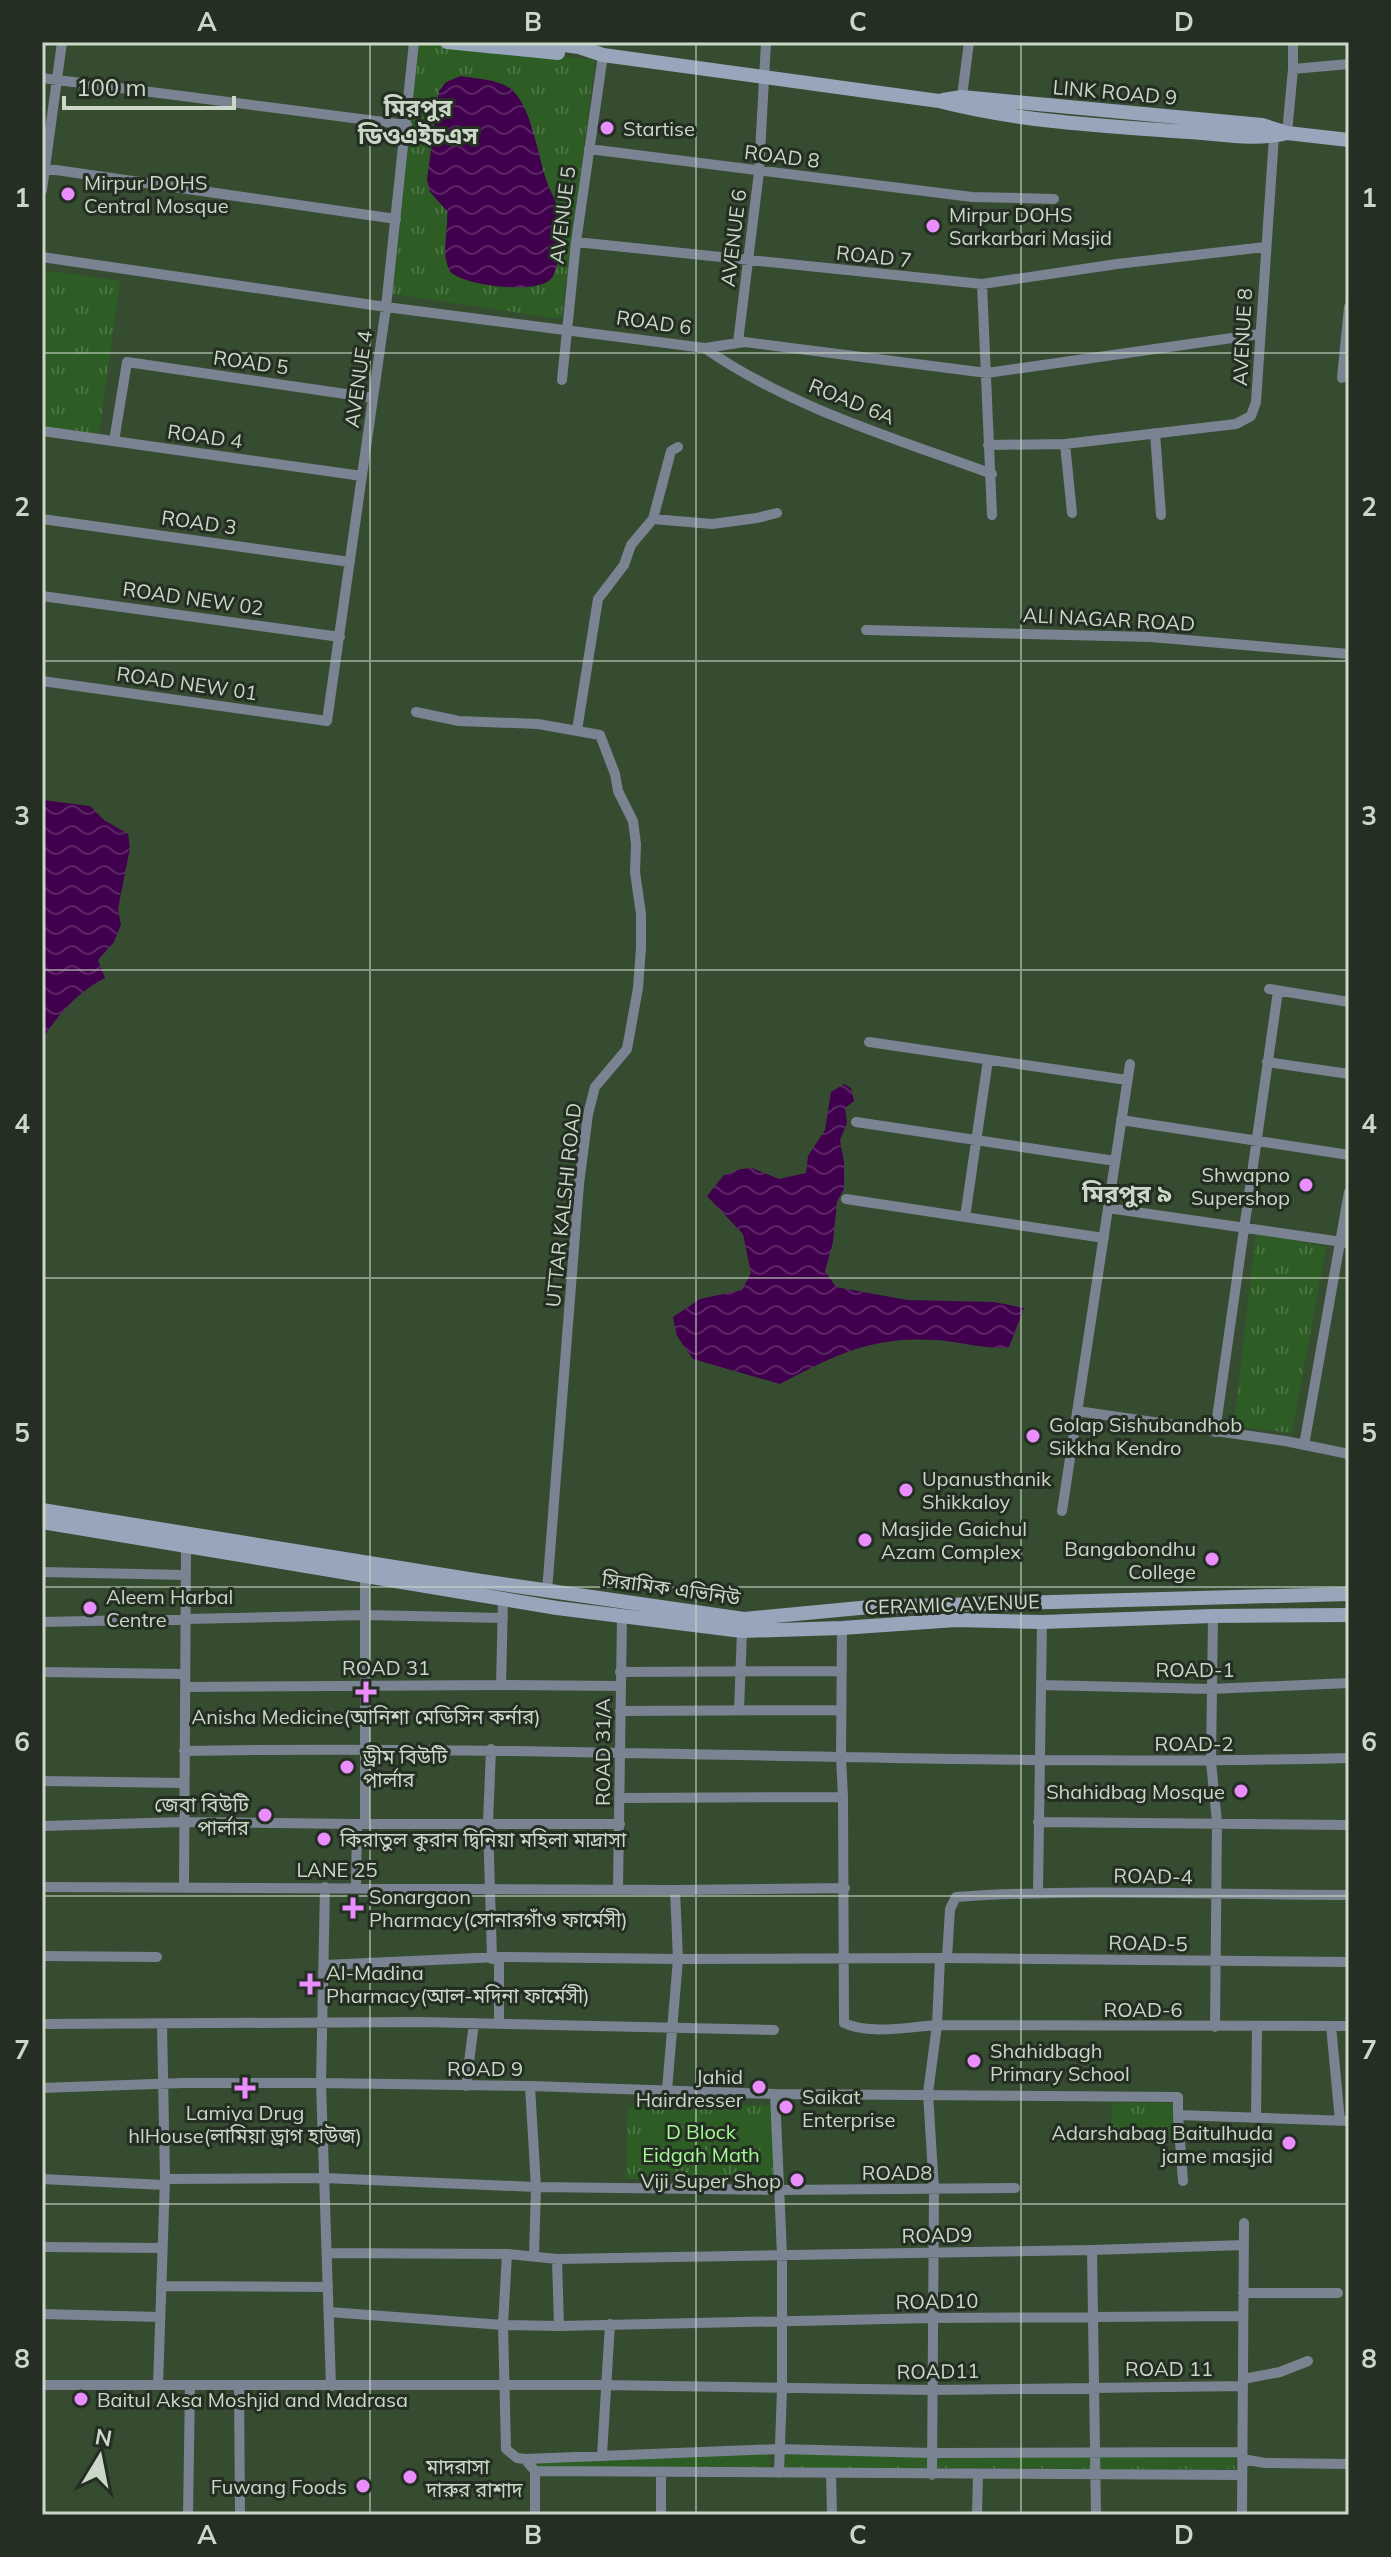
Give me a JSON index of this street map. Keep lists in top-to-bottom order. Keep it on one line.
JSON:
{"streets":{"main road":["LINK ROAD 9","সিরামিক এভিনিউ","CERAMIC AVENUE"],"street":["ROAD 8","AVENUE 5","AVENUE 6","ROAD 7","ROAD 6","AVENUE 8","ROAD 5","AVENUE 4","ROAD 6A","ROAD 4","ROAD 3","ROAD NEW 02","ALI NAGAR ROAD","ROAD NEW 01","UTTAR KALSHI ROAD","ROAD 31","ROAD-1","ROAD-2","ROAD 31/A","LANE 25","ROAD-4","ROAD-5","ROAD-6","ROAD 9","ROAD8","ROAD9","ROAD10","ROAD 11","ROAD11"]},"crossings":[["LINK ROAD 9","AVENUE 5"],["LINK ROAD 9","AVENUE 6"],["LINK ROAD 9","AVENUE 8"],["ROAD 8","AVENUE 5"],["ROAD 8","AVENUE 6"],["AVENUE 5","ROAD 7"],["AVENUE 5","ROAD 6"],["AVENUE 6","ROAD 7"],["AVENUE 6","ROAD 6"],["ROAD 7","AVENUE 8"],["ROAD 6","AVENUE 8"],["ROAD 6","AVENUE 4"],["ROAD 6","ROAD 6A"],["ROAD 5","AVENUE 4"],["ROAD 5","ROAD 4"],["AVENUE 4","ROAD 4"],["AVENUE 4","ROAD 3"],["AVENUE 4","ROAD NEW 02"],["AVENUE 4","ROAD NEW 01"],["UTTAR KALSHI ROAD","সিরামিক এভিনিউ"],["CERAMIC AVENUE","ROAD 31/A"],["ROAD 31","ROAD 31/A"],["ROAD-2","ROAD 31/A"],["ROAD 31/A","LANE 25"],["ROAD-4","ROAD-5"],["ROAD-5","ROAD-6"],["ROAD 11","ROAD11"]],"districts":["মিরপুর ডিওএইচএস","মিরপুর ৯"],"parks":["D Block Eidgah Math"],"places":{"other":["Startise","Mirpur DOHS Central Mosque","Mirpur DOHS Sarkarbari Masjid","Shwapno Supershop","Golap Sishubandhob Sikkha Kendro","Upanusthanik Shikkaloy","Masjide Gaichul Azam Complex","Bangabondhu College","Aleem Harbal Centre","ড্রীম বিউটি পার্লার","Shahidbag Mosque","জেবা বিউটি পার্লার","কিরাতুল কুরান দ্বিনিয়া মহিলা মাদ্রাসা","Shahidbagh Primary School","Jahid Hairdresser","Saikat Enterprise","Adarshabag Baitulhuda jame masjid","Viji Super Shop","Baitul Aksa Moshjid and Madrasa","মাদরাসা দারুর রাশাদ","Fuwang Foods"],"health":["Anisha Medicine(আনিশা মেডিসিন কর্নার)","Sonargaon Pharmacy(সোনারগাঁও ফার্মেসী)","Al-Madina Pharmacy(আল-মদিনা ফার্মেসী)","Lamiya Drug hlHouse(লামিয়া ড্রাগ হাউজ)"]},"scale_bar":"100 m","north":"top","grid":{"columns":["A","B","C","D"],"rows":["1","2","3","4","5","6","7","8"]}}
